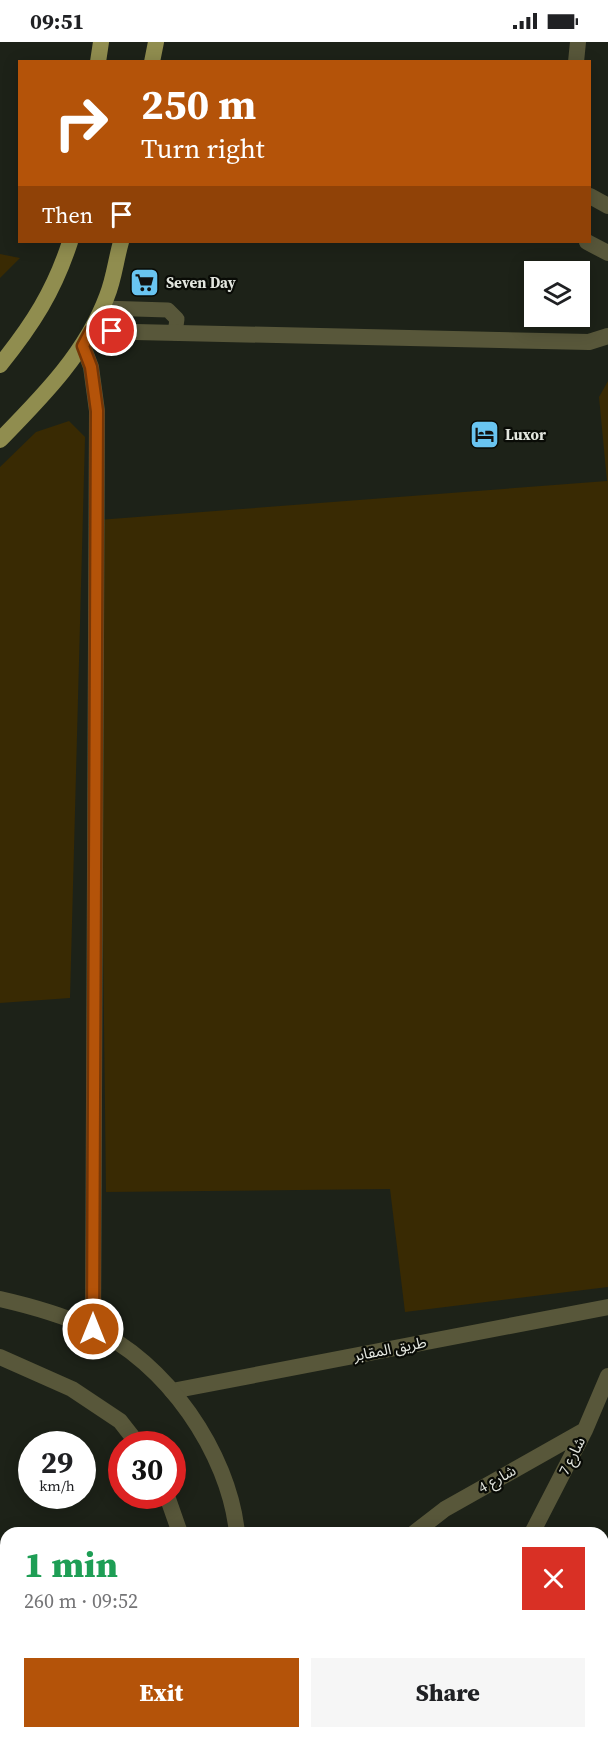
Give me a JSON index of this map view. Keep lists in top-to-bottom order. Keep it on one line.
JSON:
{"streets":{"street":["طريق المقابر","شارع 7","شارع 4"]},"crossings":[["شارع 7","شارع 4"]],"places":{"supermarket":["Seven Day"],"hotel":["Luxor"]},"page":{"status":"09:51","turn":["250 m","Turn right"],"then":"Then","speed":"29 km/h","limit":"30","heading":["1 min","260 m · 09:52"],"buttons":["Exit","Share"]}}
